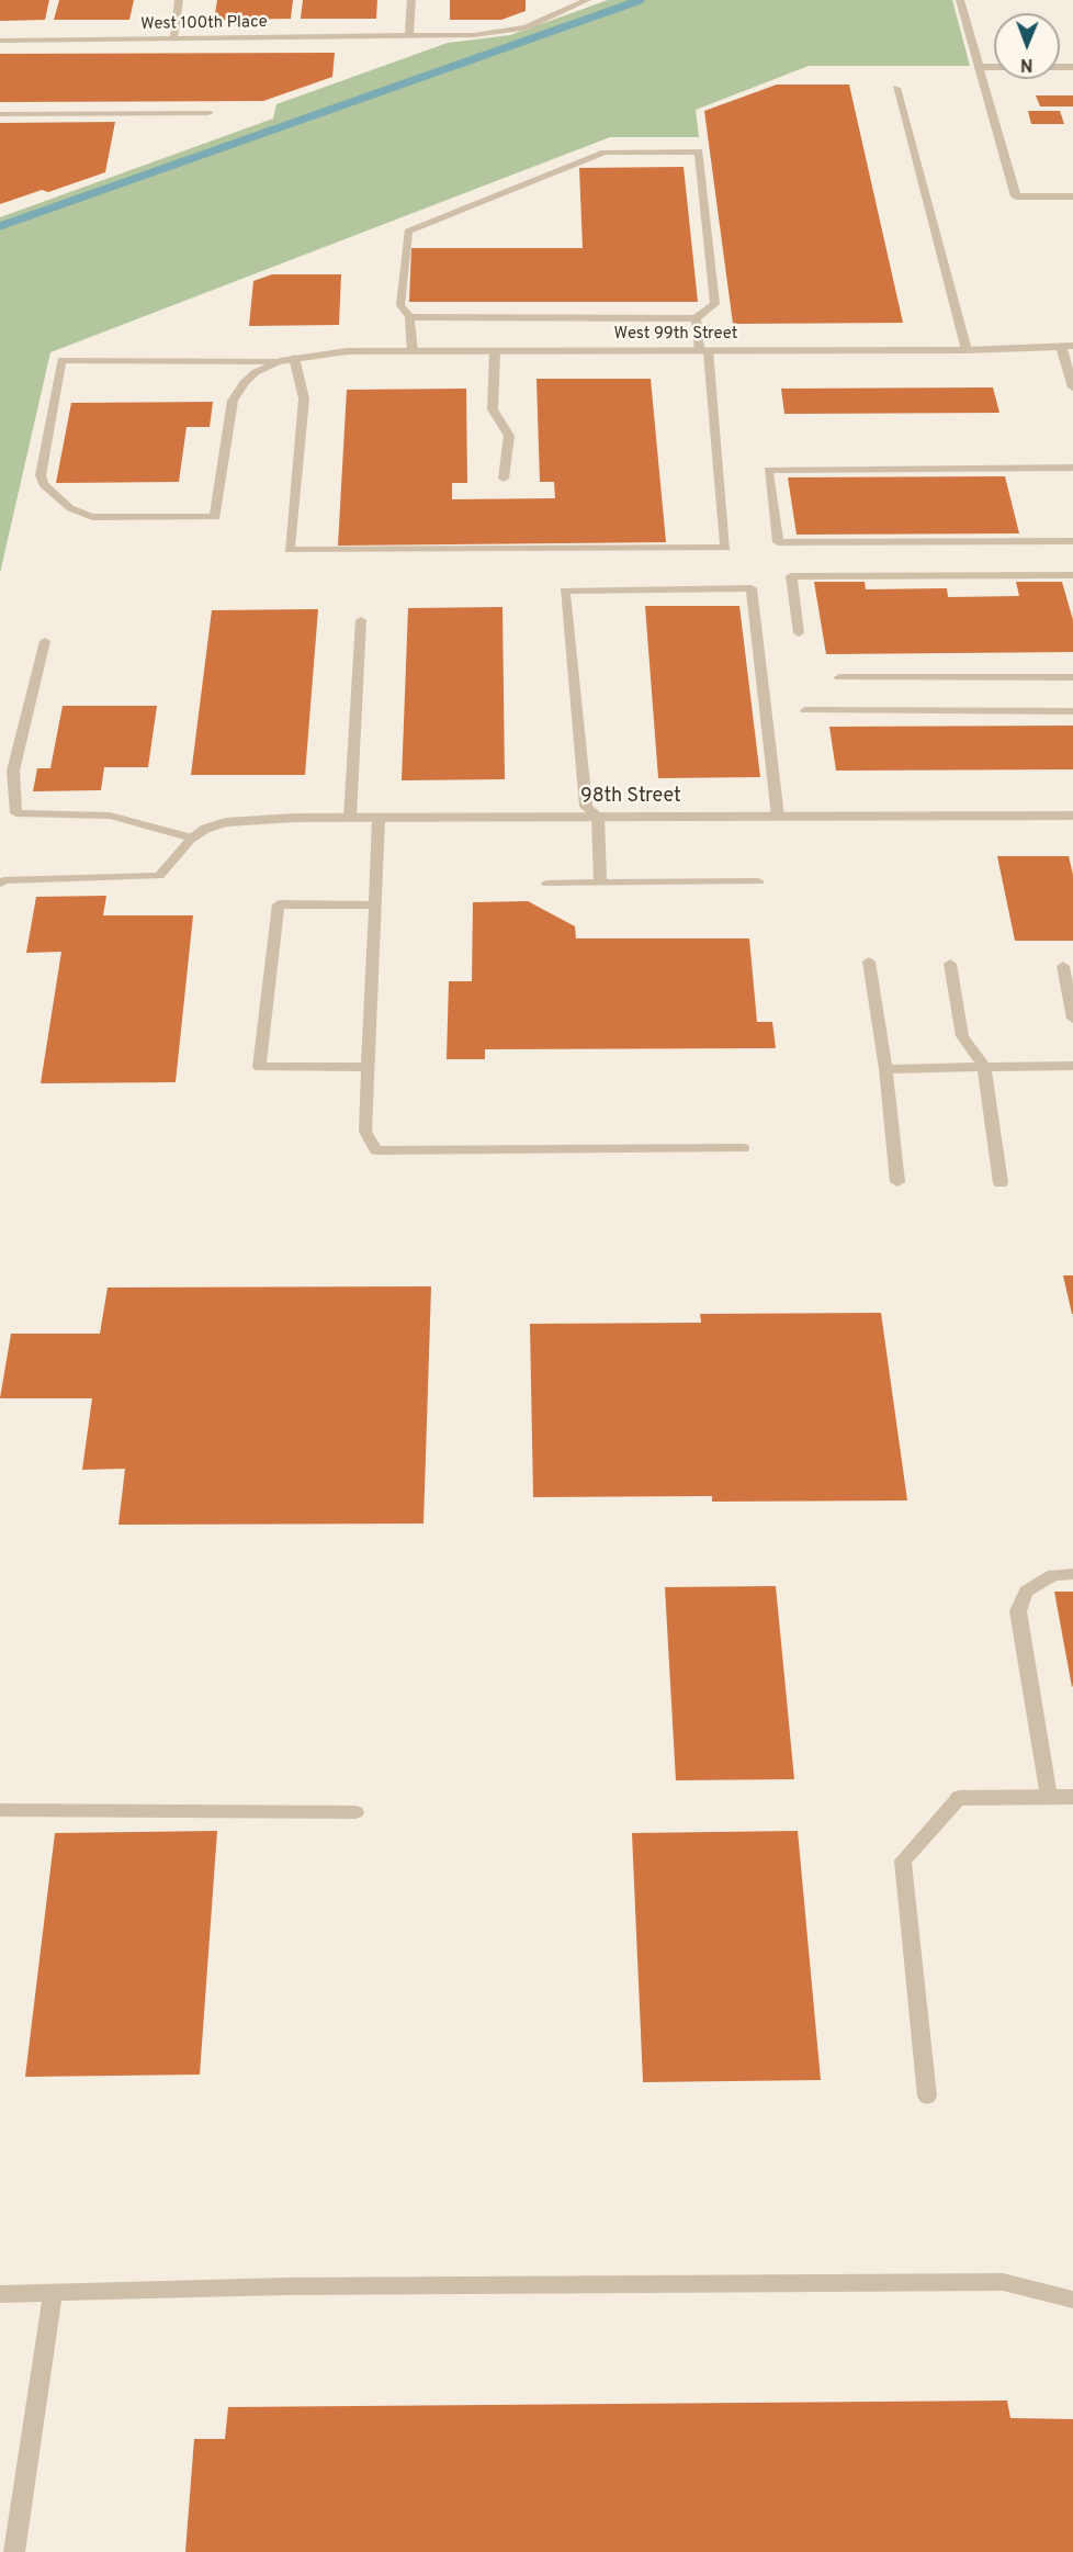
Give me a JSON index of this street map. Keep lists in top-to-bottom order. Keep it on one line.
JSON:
{"streets":{"street":["West 99th Street","98th Street"],"lane":["West 100th Place"]},"north":"bottom"}
